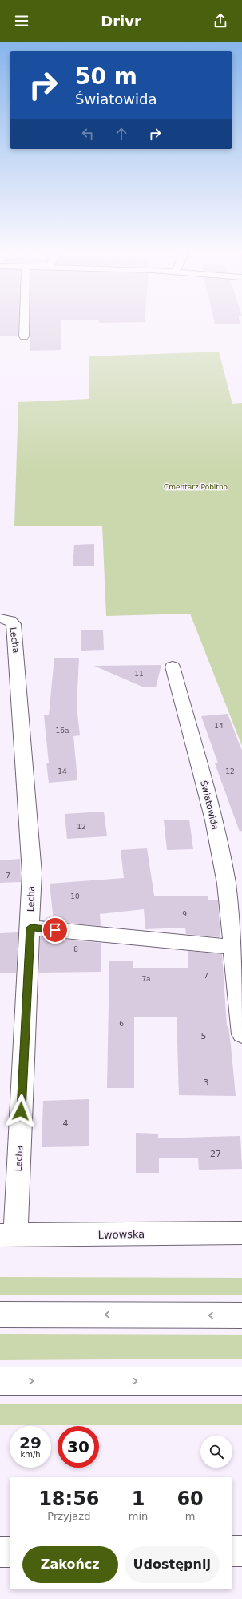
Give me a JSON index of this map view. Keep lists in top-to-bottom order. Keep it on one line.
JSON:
{"streets":{"street":["Lecha","Światowida","Lwowska"]},"crossings":[["Lecha","Lwowska"]],"parks":["Cmentarz Pobitno"],"house_numbers":["11","14","16a","14","12","12","7","10","9","8","7","7a","6","5","3","4","27"],"page":{"header":"Drivr","turn":["50 m","Światowida"],"speed":"29 km/h","limit":"30","eta":["18:56","Przyjazd","1","min","60","m"],"buttons":["Zakończ","Udostępnij"]}}
